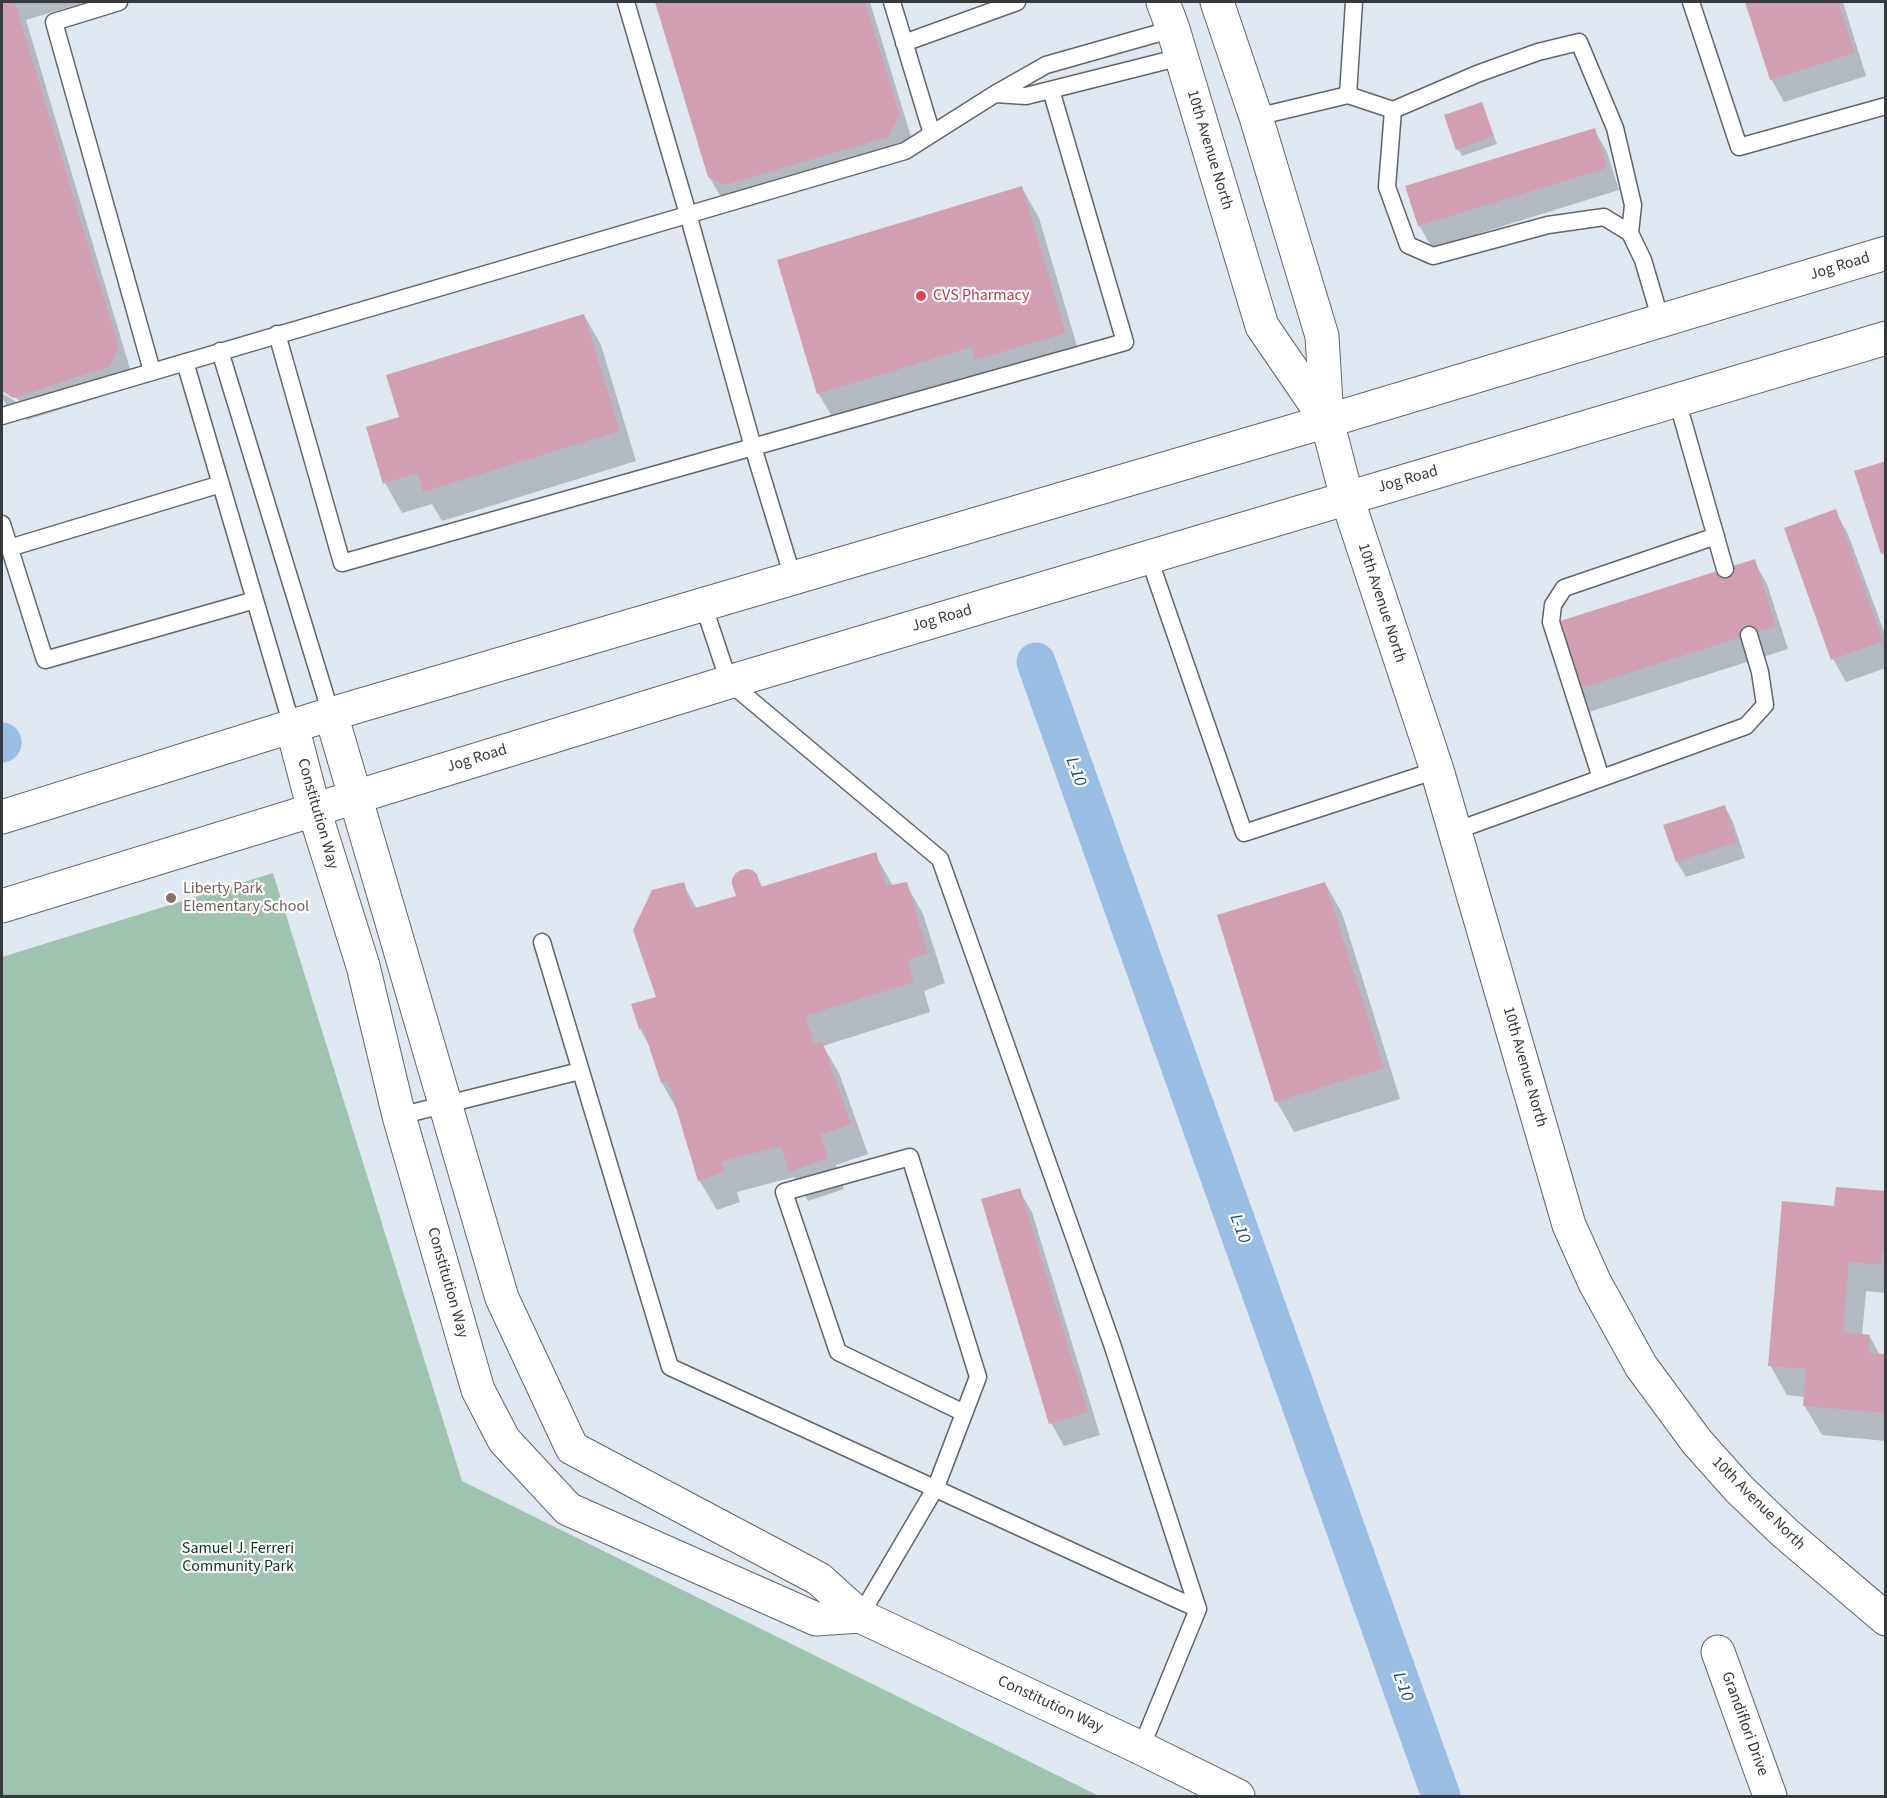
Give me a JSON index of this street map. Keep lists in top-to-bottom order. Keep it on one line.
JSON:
{"streets":{"street":["10th Avenue North","Jog Road","Constitution Way","Grandiflori Drive"]},"crossings":[["10th Avenue North","Jog Road"],["Jog Road","Constitution Way"]],"water":["L-10"],"parks":["Samuel J. Ferreri Community Park"],"places":["CVS Pharmacy","Liberty Park Elementary School"]}
